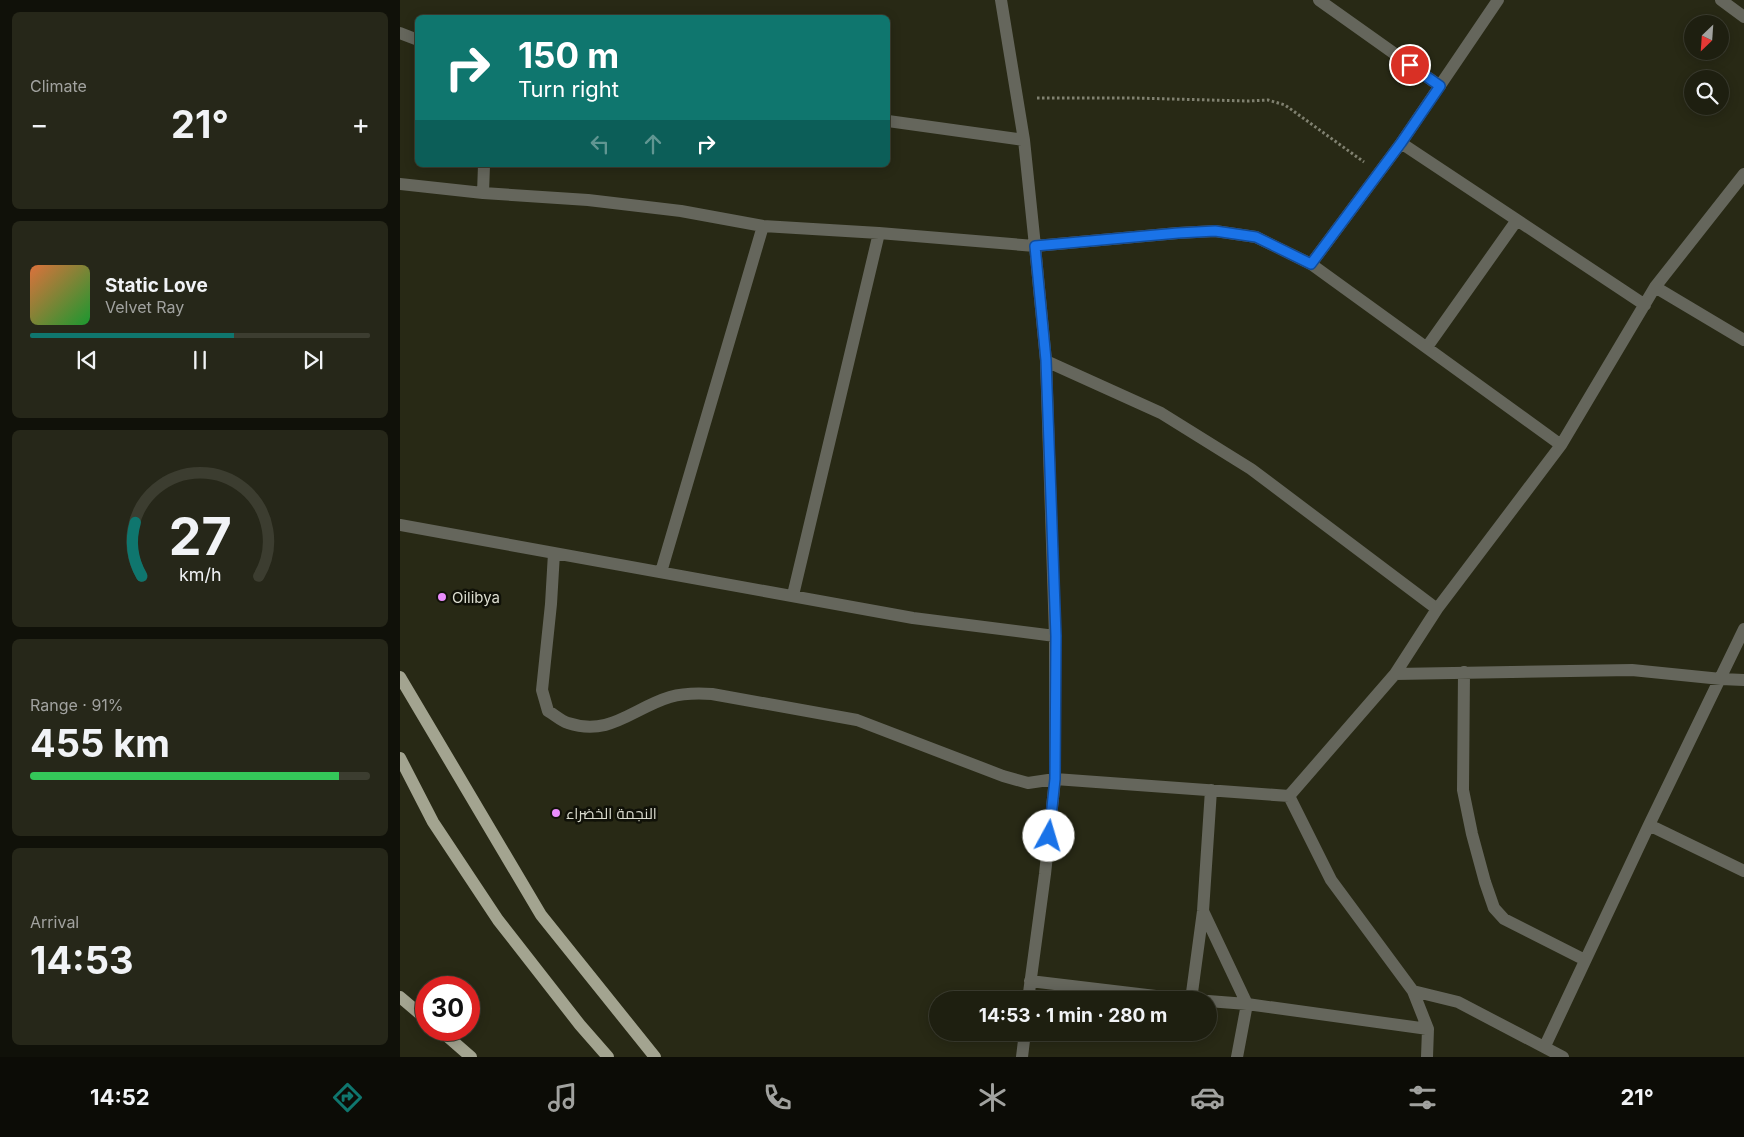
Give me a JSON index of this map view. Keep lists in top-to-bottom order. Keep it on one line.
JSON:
{"places":["Oilibya","النجمة الخضراء"],"north":"bottom left","page":{"tile":["Climate",["Range · 91%","455 km"],["Arrival","14:53"]],"turn":["150 m","Turn right"],"heat":["−","21°","+"],"song":["Static Love","Velvet Ray"],"limit":"30","trip":"14:53 · 1 min · 280 m","tabs":["14:52","21°"],"gauge":["27","km/h"]}}
